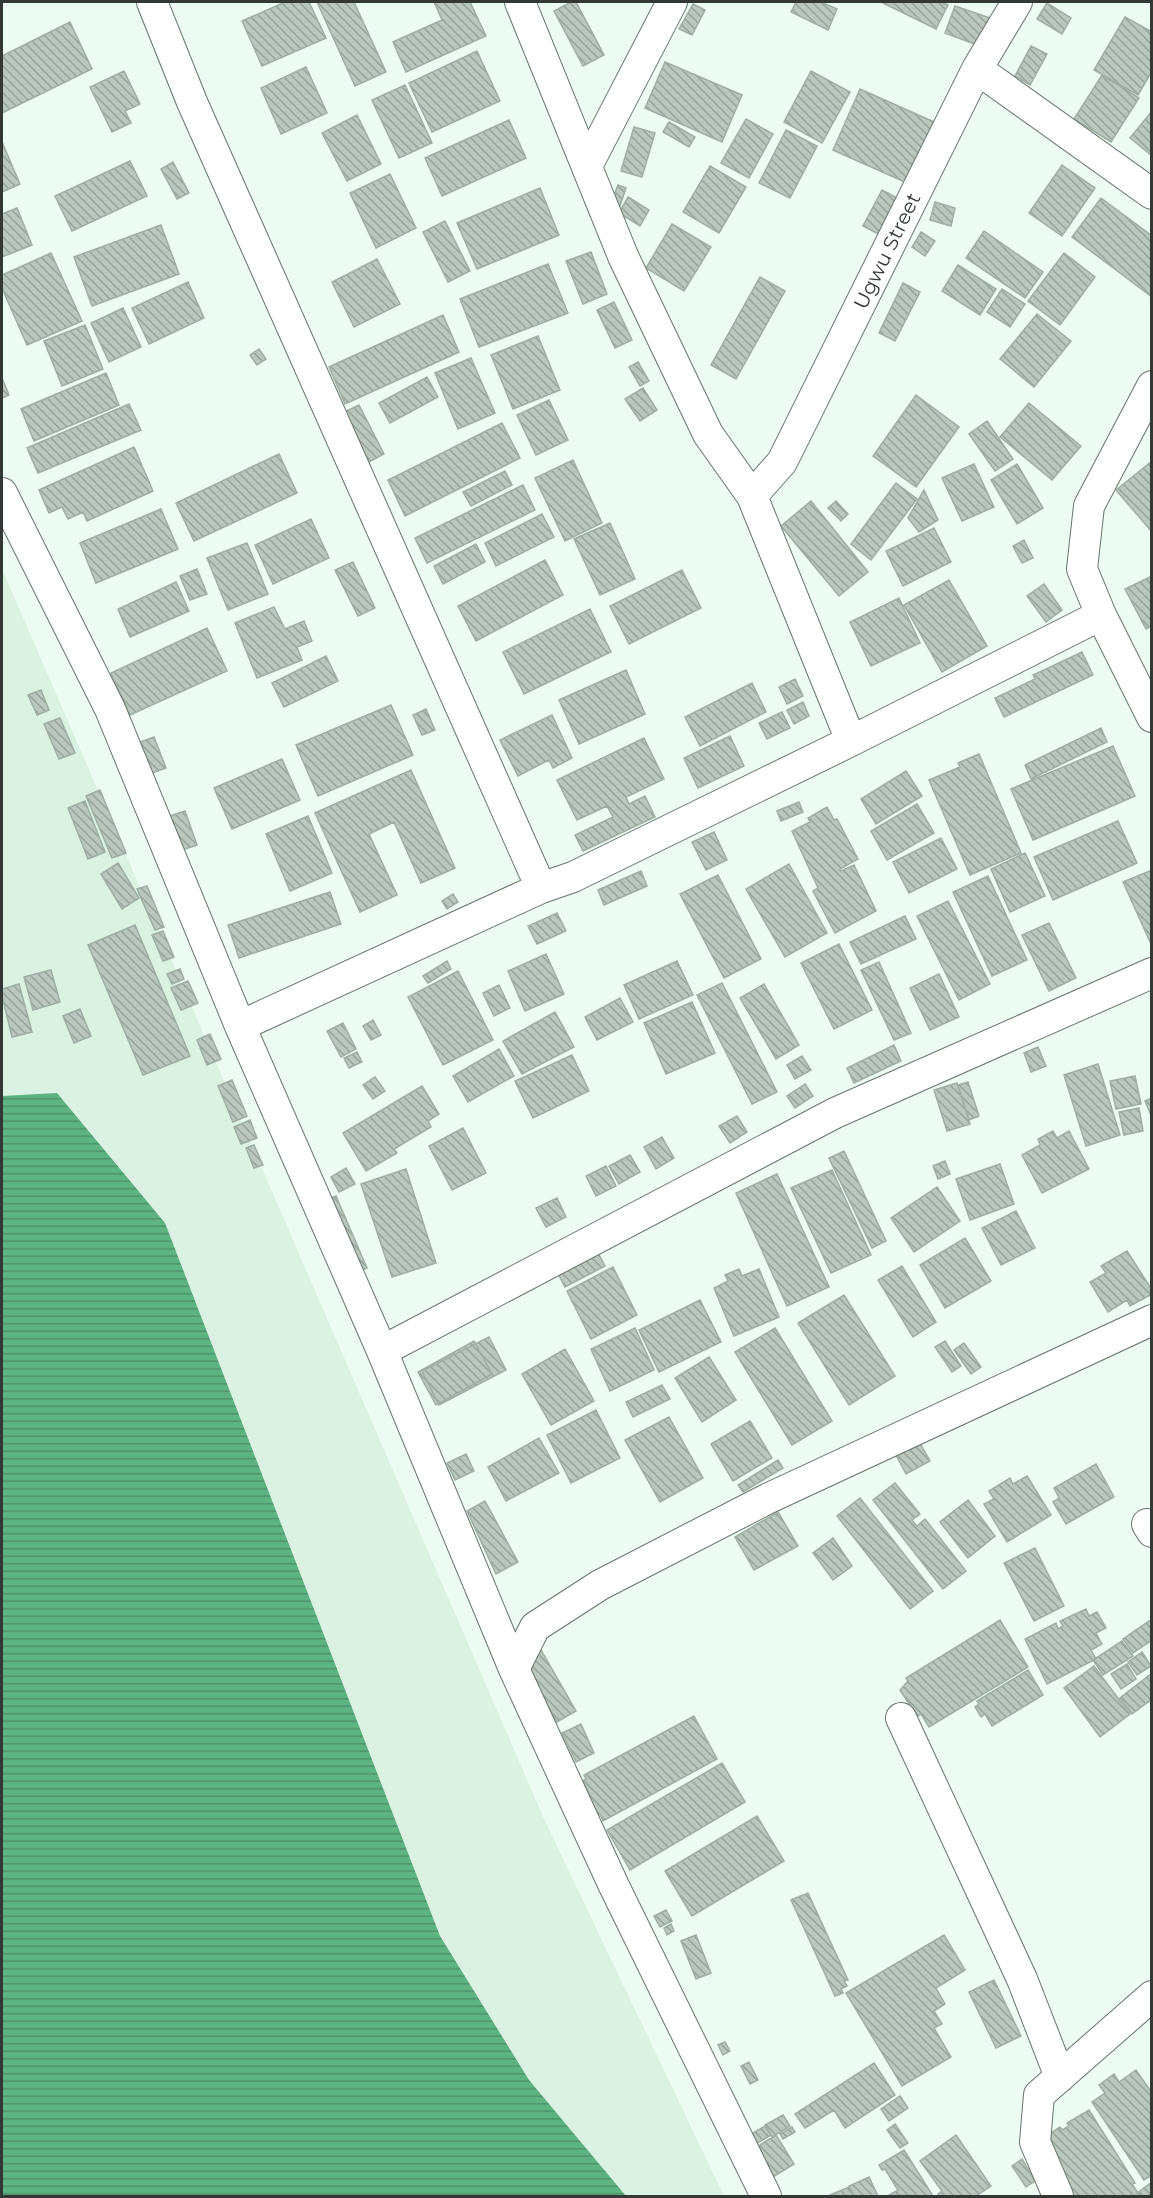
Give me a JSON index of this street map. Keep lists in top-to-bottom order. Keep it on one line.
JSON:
{"streets":{"street":["Ugwu Street"]}}
